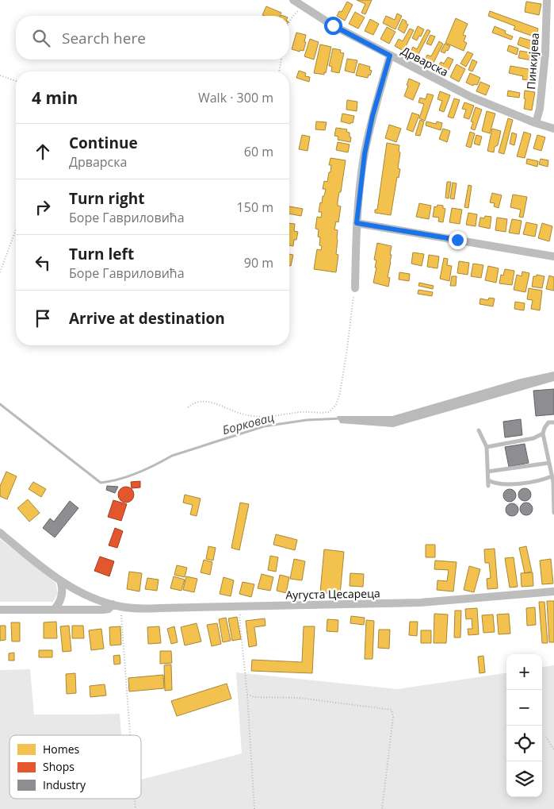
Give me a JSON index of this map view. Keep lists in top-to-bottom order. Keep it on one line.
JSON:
{"streets":{"street":["Дрварска","Пинкијева","Аугуста Цесареца"]},"crossings":[["Дрварска","Пинкијева"]],"water":["Борковац"],"legend":["Homes","Shops","Industry"],"page":{"search":"Search here","heading":["4 min","Walk · 300 m"],"list":[["Continue","Дрварска","60 m"],["Turn right","Боре Гавриловића","150 m"],["Turn left","Боре Гавриловића","90 m"],"Arrive at destination"],"map_buttons":["+","−"]}}
